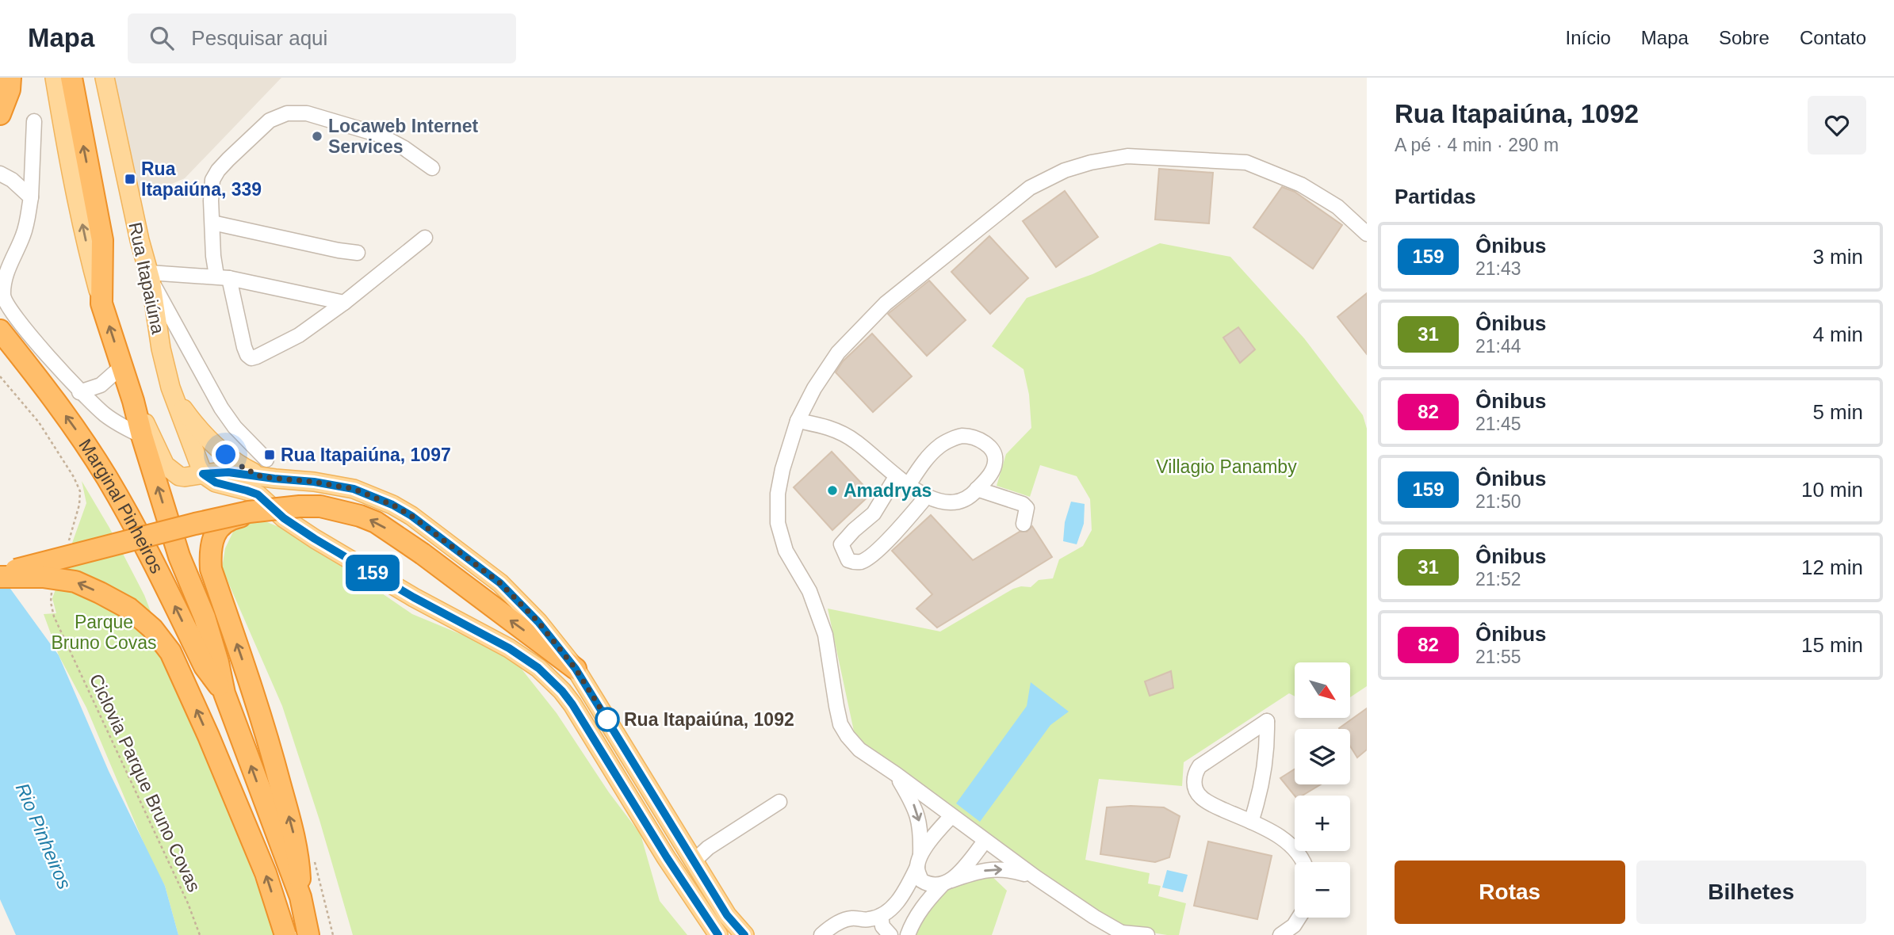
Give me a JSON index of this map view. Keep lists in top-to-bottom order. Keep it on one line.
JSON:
{"streets":{"highway":["Marginal Pinheiros"],"main road":["Rua Itapaiúna"],"path":["Ciclovia Parque Bruno Covas"]},"water":["Rio Pinheiros"],"parks":["Villagio Panamby","Parque Bruno Covas"],"places":{"other":["Locaweb Internet Services","Amadryas","Rua Itapaiúna, 1092"],"transit":["Rua Itapaiúna, 339","Rua Itapaiúna, 1097"]},"lines":["bus line 159"],"north":"bottom right","page":{"header":"Mapa","search":"Pesquisar aqui","nav":["Início","Mapa","Sobre","Contato"],"on_map":"159","heading":[["Rua Itapaiúna, 1092","A pé · 4 min · 290 m"],"Partidas"],"list":[{"mark":"159","name":"Ônibus","note":"21:43","value":"3 min"},{"mark":"31","name":"Ônibus","note":"21:44","value":"4 min"},{"mark":"82","name":"Ônibus","note":"21:45","value":"5 min"},{"mark":"159","name":"Ônibus","note":"21:50","value":"10 min"},{"mark":"31","name":"Ônibus","note":"21:52","value":"12 min"},{"mark":"82","name":"Ônibus","note":"21:55","value":"15 min"}],"map_buttons":["+","−"],"buttons":["Rotas","Bilhetes"]}}
